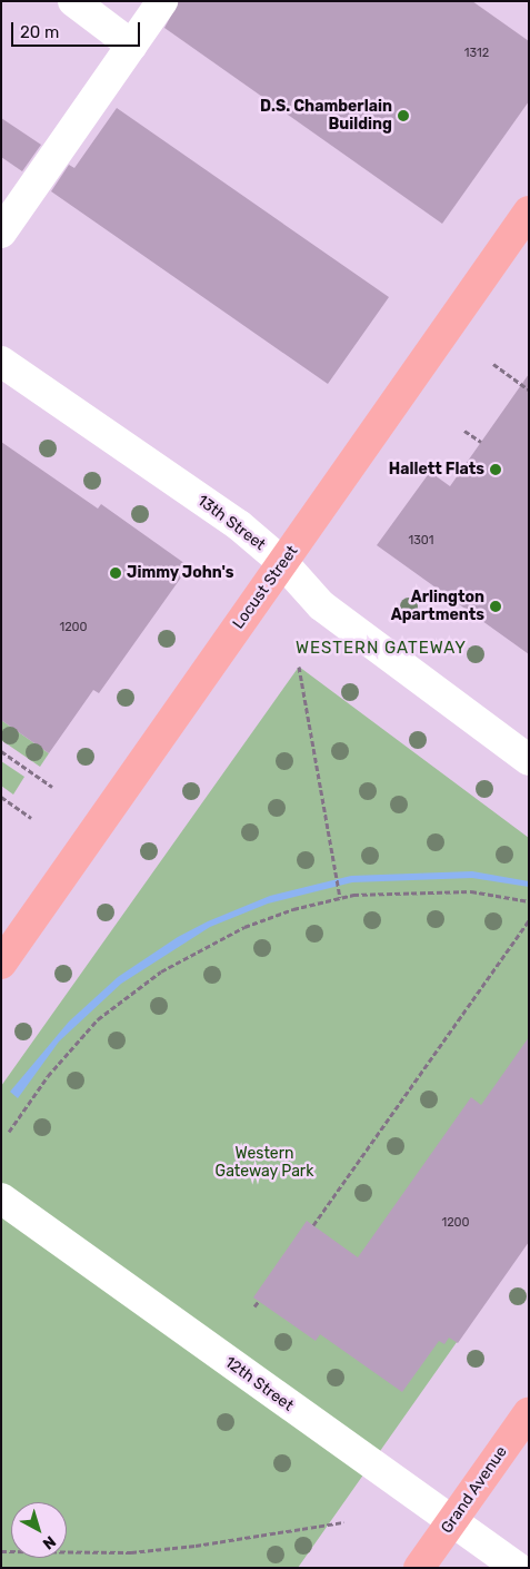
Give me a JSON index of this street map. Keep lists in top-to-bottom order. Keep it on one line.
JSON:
{"streets":{"main road":["Locust Street","Grand Avenue"],"street":["13th Street","12th Street"]},"crossings":[["13th Street","Locust Street"],["12th Street","Grand Avenue"]],"districts":["WESTERN GATEWAY"],"parks":["Western Gateway Park"],"places":["D.S. Chamberlain Building","Hallett Flats","Jimmy John's","Arlington Apartments"],"house_numbers":["1312","1301","1200","1200"],"scale_bar":"20 m","north":"bottom right"}
